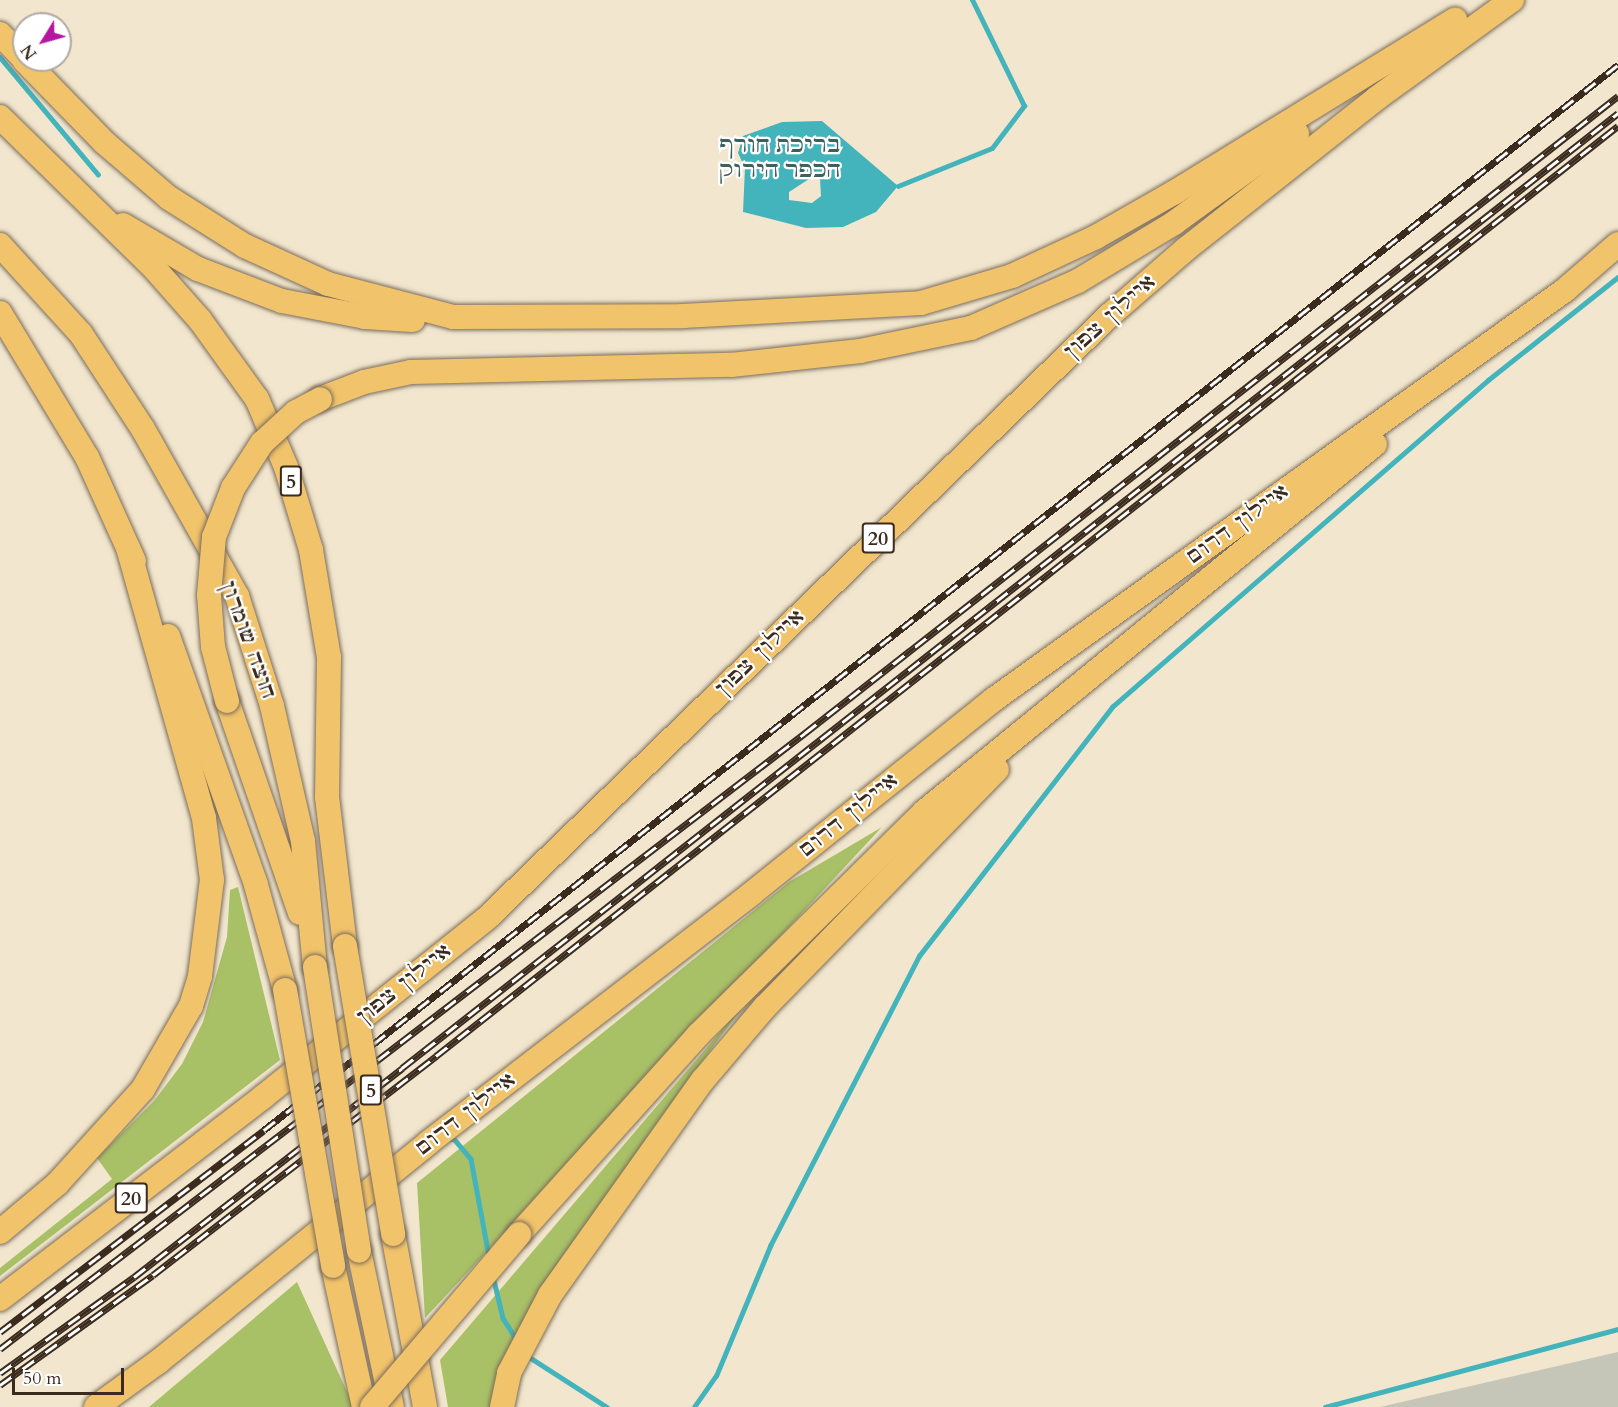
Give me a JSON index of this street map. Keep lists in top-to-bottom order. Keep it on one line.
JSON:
{"streets":{"highway":["איילון צפון","5","איילון דרום","20","חוצה שומרון"]},"water":["בריכת חורף הכפר הירוק"],"scale_bar":"50 m","north":"bottom left"}
